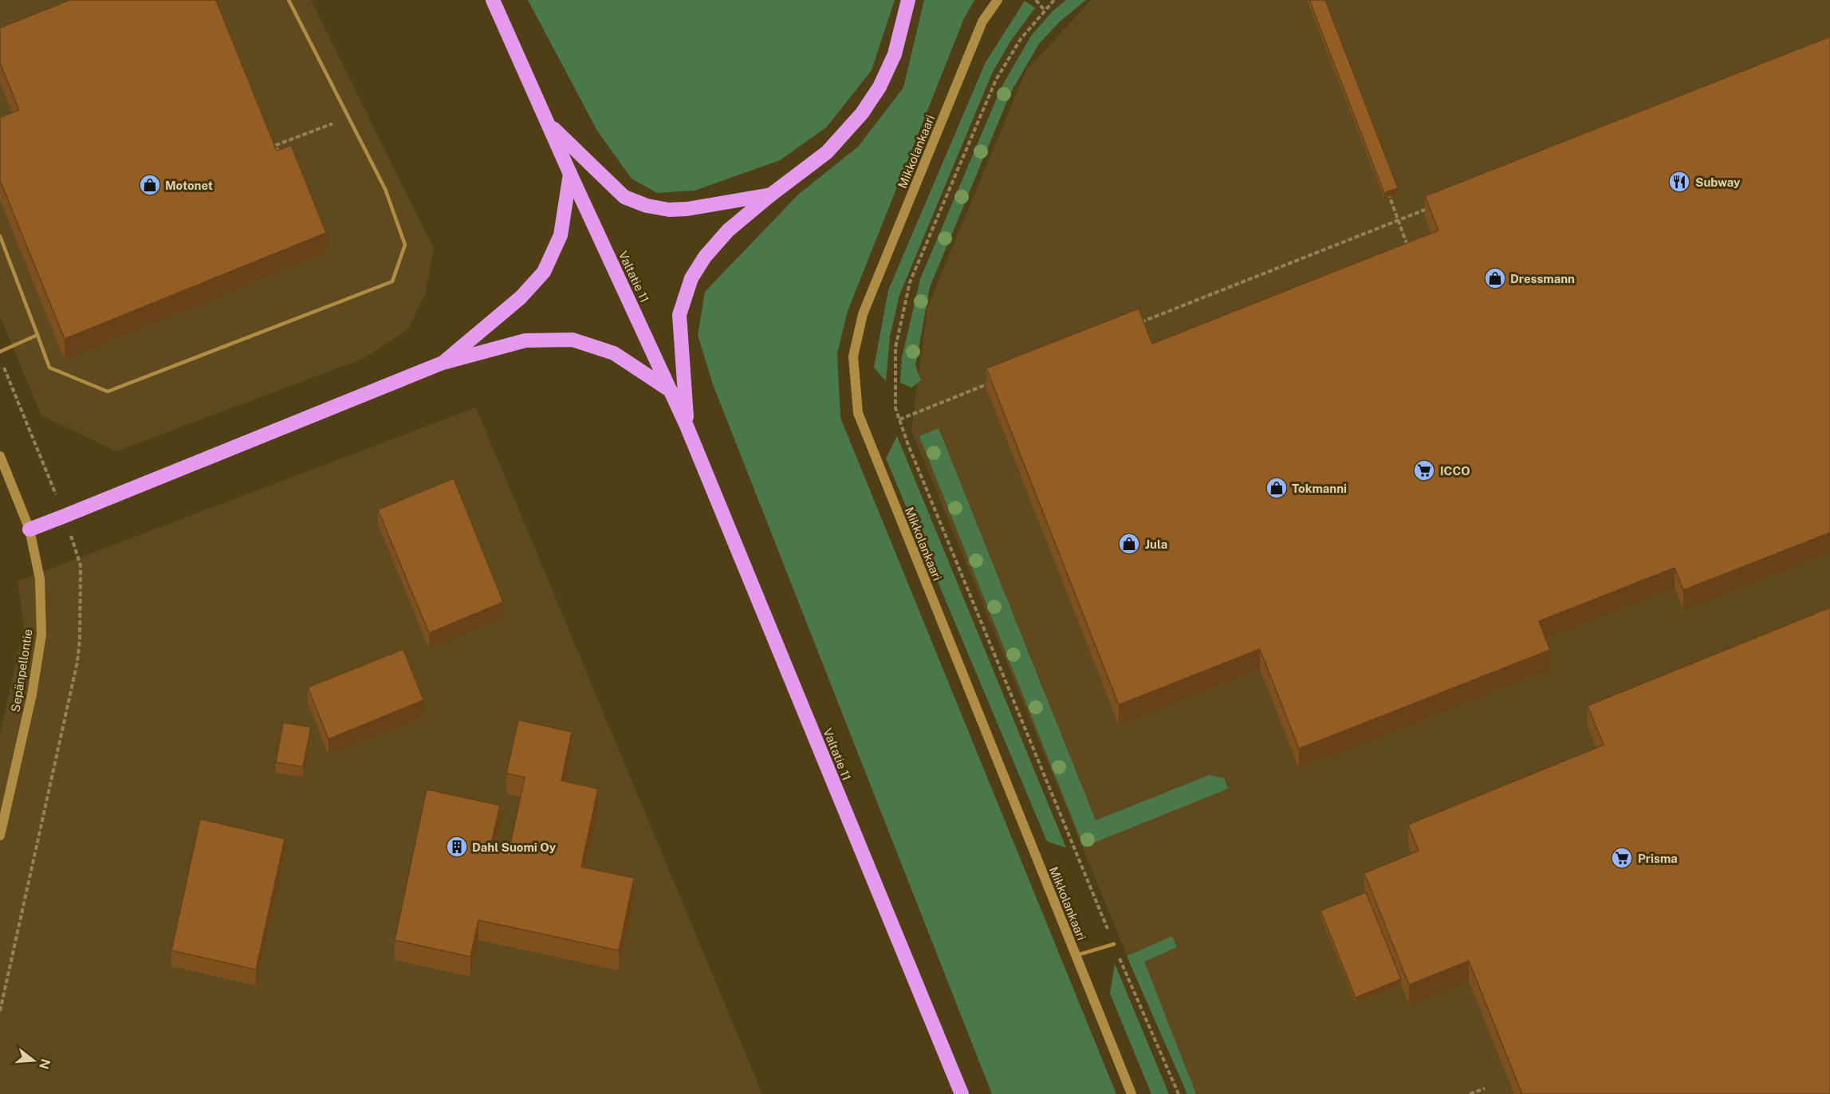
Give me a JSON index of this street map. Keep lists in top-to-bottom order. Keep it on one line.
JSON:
{"streets":{"highway":["Valtatie 11"],"street":["Mikkolankaari","Sepänpellontie"]},"places":{"restaurant":["Subway"],"shop":["Motonet","Dressmann","Tokmanni","Jula"],"supermarket":["ICCO","Prisma"],"building":["Dahl Suomi Oy"]},"north":"right"}
